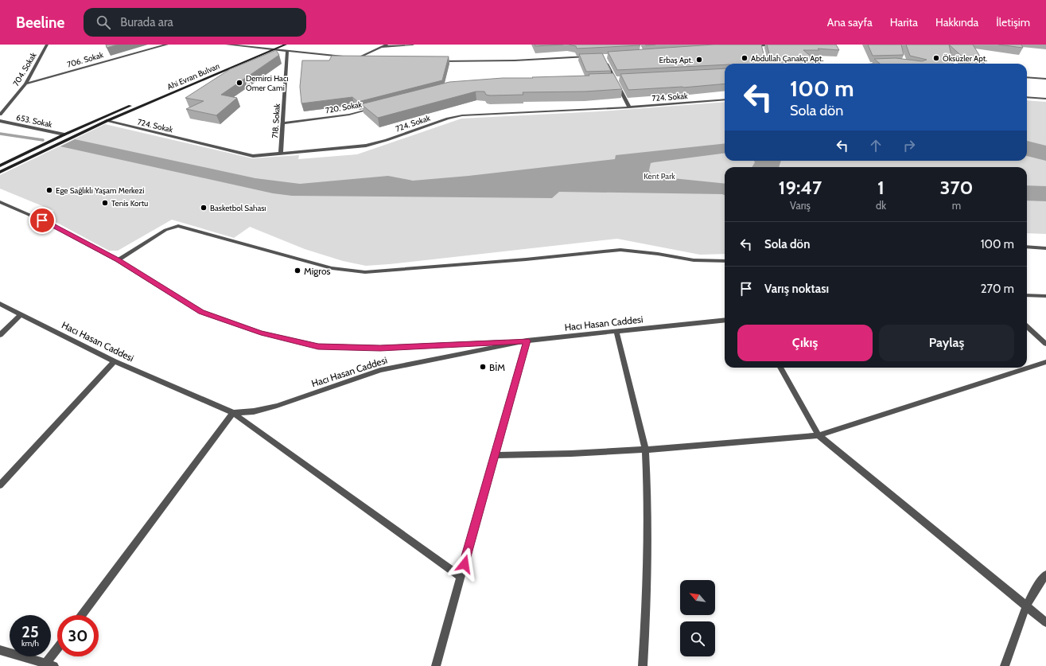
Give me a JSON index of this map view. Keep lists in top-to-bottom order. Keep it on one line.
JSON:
{"streets":{"main road":["Ahi Evran Bulvarı"],"street":["706. Sokak","704. Sokak","724. Sokak","720. Sokak","653. Sokak","718. Sokak","Hacı Hasan Caddesi"]},"crossings":[["706. Sokak","704. Sokak"],["Ahi Evran Bulvarı","724. Sokak"],["Ahi Evran Bulvarı","653. Sokak"],["724. Sokak","718. Sokak"],["720. Sokak","718. Sokak"]],"parks":["Kent Park"],"places":["Abdullah Çanakçı Apt.","Öksüzler Apt.","Erbaş Apt.","Demirci Hacı Ömer Cami","Ege Sağlıklı Yaşam Merkezi","Tenis Kortu","Basketbol Sahası","Migros","BİM"],"north":"top left","page":{"header":"Beeline","search":"Burada ara","nav":["Ana sayfa","Harita","Hakkında","İletişim"],"turn":["100 m","Sola dön"],"eta":["19:47","Varış","1","dk","370","m"],"list":[{"name":"Sola dön","value":"100 m"},{"name":"Varış noktası","value":"270 m"}],"buttons":["Çıkış","Paylaş"],"speed":"25 km/h","limit":"30"}}
